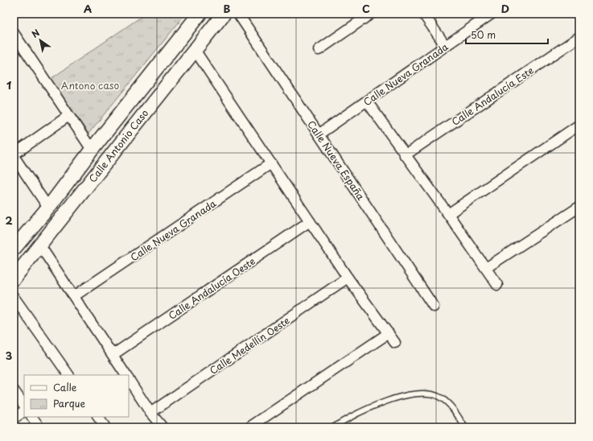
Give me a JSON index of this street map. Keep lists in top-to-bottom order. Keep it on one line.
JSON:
{"streets":{"main road":["Calle Antonio Caso"],"street":["Calle Nueva Granada","Calle Andalucía Este","Calle Nueva España","Calle Andalucía Oeste","Calle Medellín Oeste"]},"crossings":[["Calle Nueva Granada","Calle Nueva España"]],"parks":["Antono caso"],"legend":["Calle","Parque"],"scale_bar":"50 m","north":"top left","grid":{"columns":["A","B","C","D"],"rows":["1","2","3"]}}
